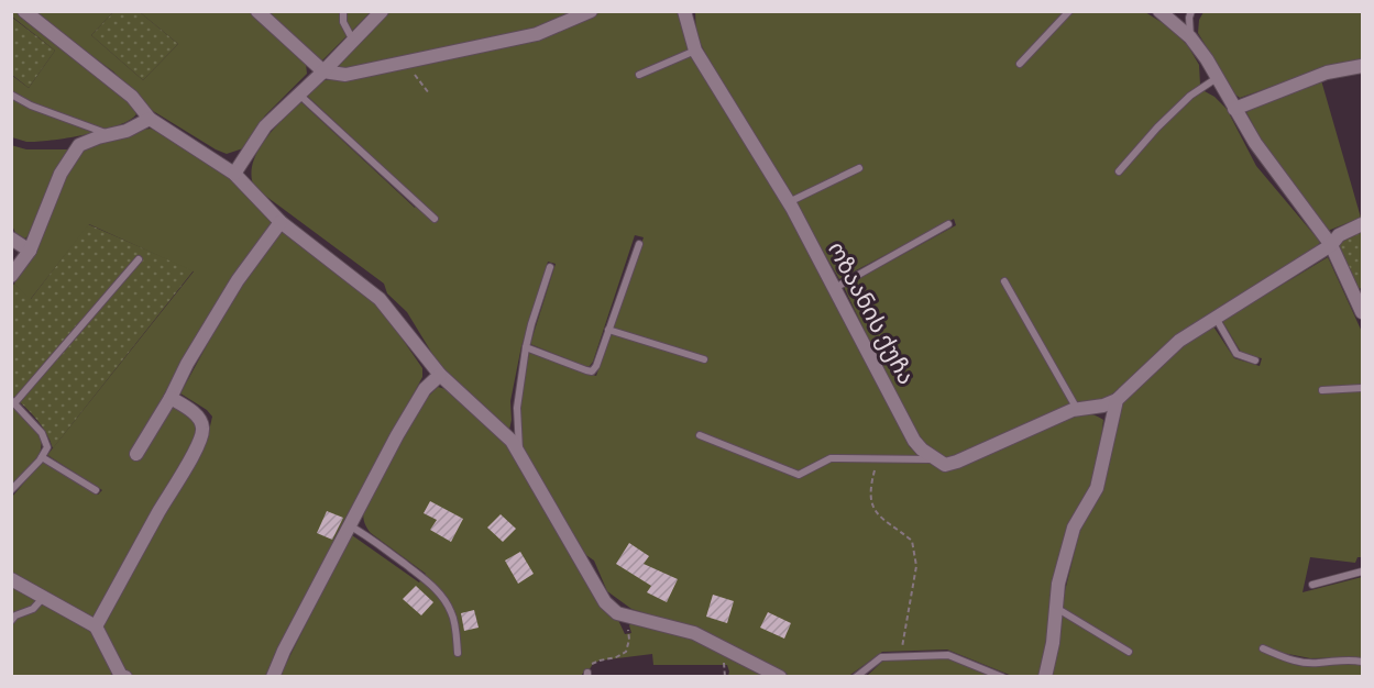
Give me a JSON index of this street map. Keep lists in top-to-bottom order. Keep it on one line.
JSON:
{"streets":{"street":["ოზაანის ქუჩა"]}}
